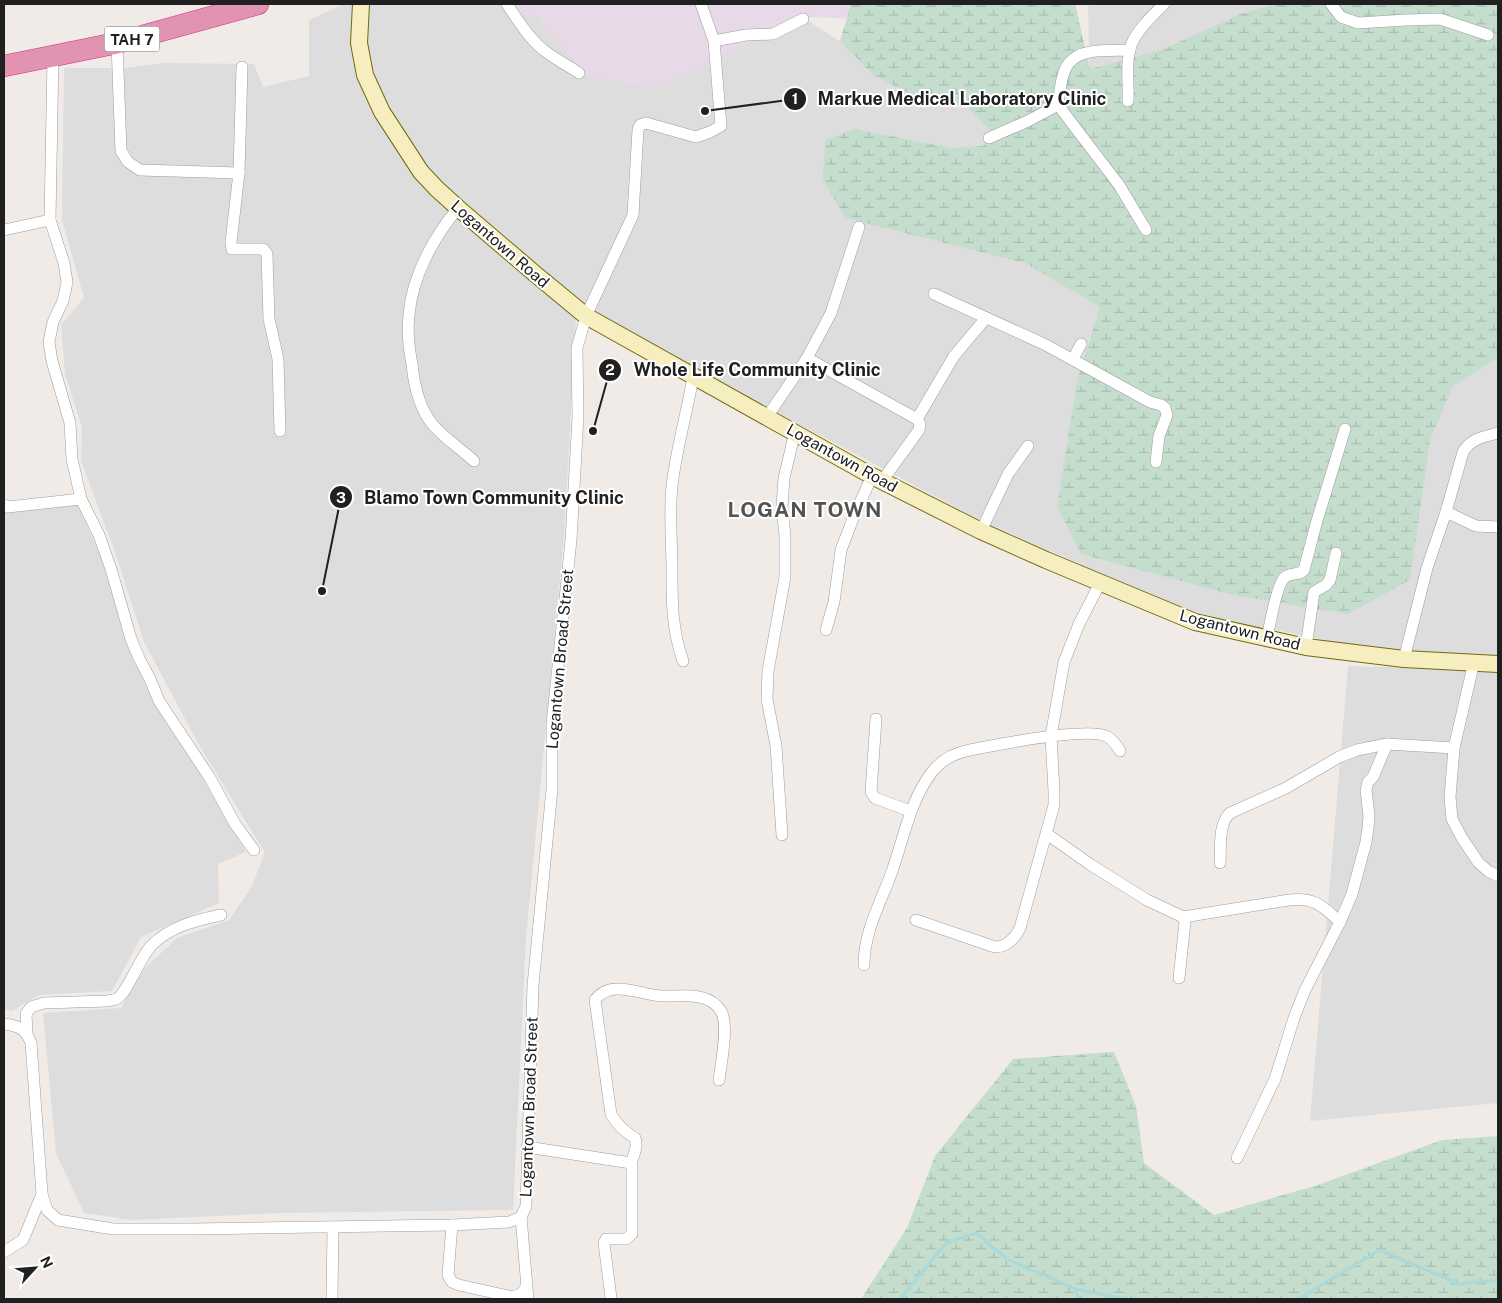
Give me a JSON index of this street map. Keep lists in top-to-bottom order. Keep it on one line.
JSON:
{"streets":{"highway":["TAH 7"],"street":["Logantown Road","Logantown Broad Street"]},"crossings":[["Logantown Road","Logantown Broad Street"]],"districts":["LOGAN TOWN"],"places":["Markue Medical Laboratory Clinic","Whole Life Community Clinic","Blamo Town Community Clinic"],"north":"top right"}
